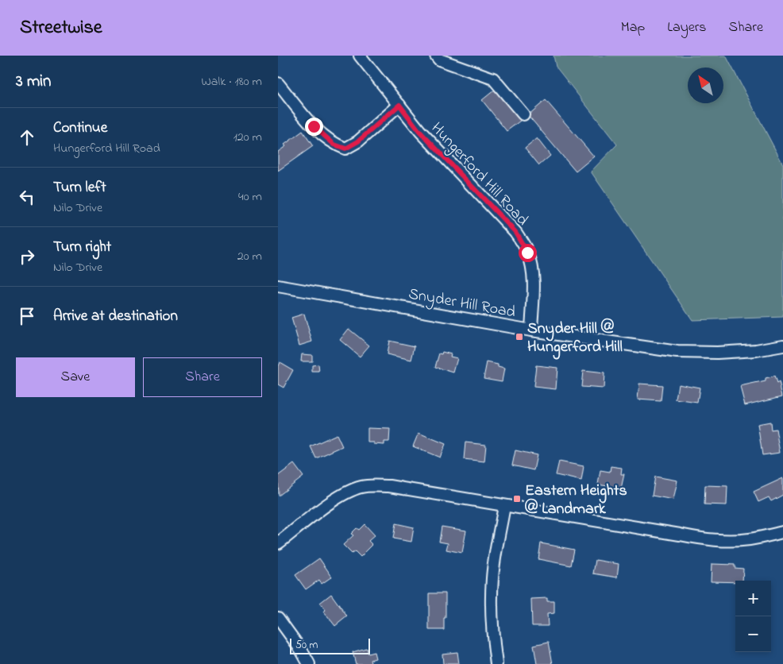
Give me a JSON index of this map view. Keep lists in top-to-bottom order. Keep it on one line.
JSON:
{"streets":{"street":["Hungerford Hill Road","Snyder Hill Road"]},"crossings":[["Hungerford Hill Road","Snyder Hill Road"]],"places":{"transit":["Snyder Hill @ Hungerford Hill","Eastern Heights @ Landmark"]},"scale_bar":"50 m","north":"top left","page":{"header":"Streetwise","nav":["Map","Layers","Share"],"heading":["3 min","Walk · 180 m"],"list":[["Continue","Hungerford Hill Road","120 m"],["Turn left","Nilo Drive","40 m"],["Turn right","Nilo Drive","20 m"],"Arrive at destination"],"buttons":["Save","Share"],"map_buttons":["+","−"],"scale":"50 m"}}
